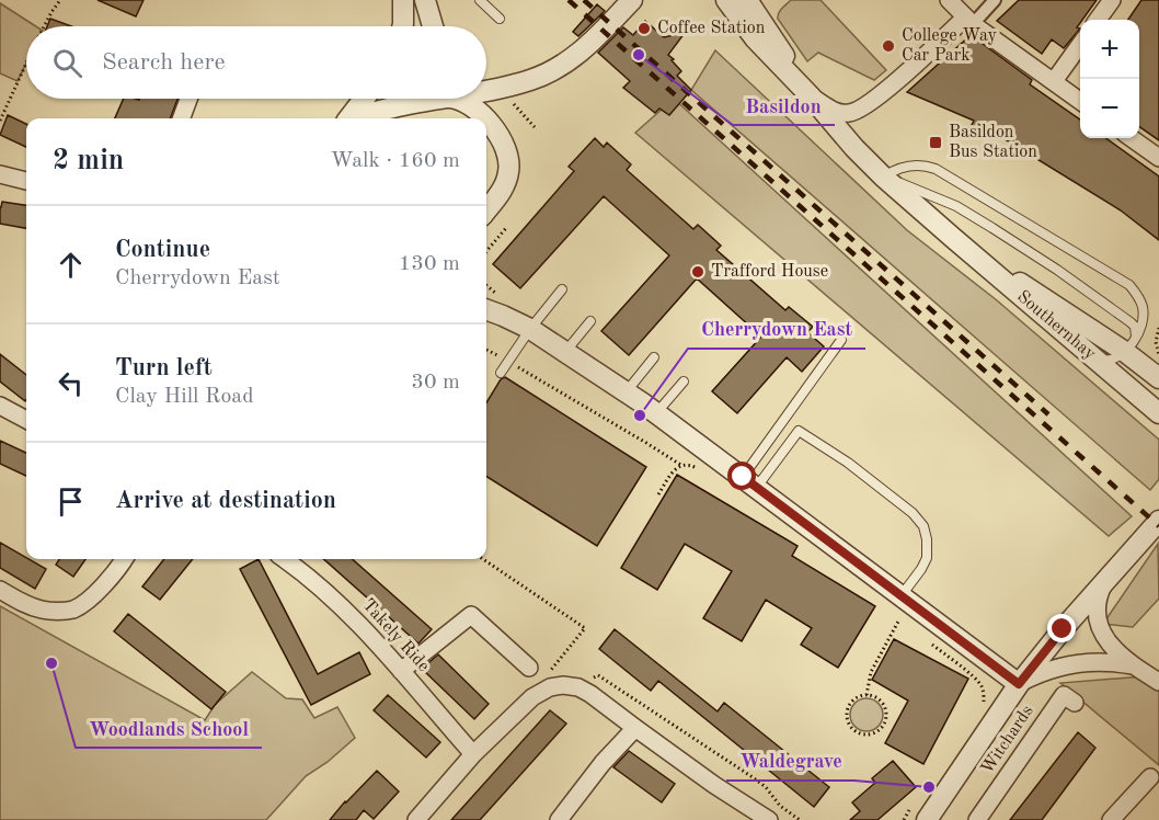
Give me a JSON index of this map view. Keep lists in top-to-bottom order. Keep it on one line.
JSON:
{"streets":{"street":["Southernhay","Takely Ride","Witchards"]},"places":{"other":["Coffee Station","College Way Car Park","Basildon","Trafford House","Cherrydown East","Woodlands School","Waldegrave"],"transit":["Basildon Bus Station"]},"page":{"map_buttons":["+","−"],"search":"Search here","heading":["2 min","Walk · 160 m"],"list":[["Continue","Cherrydown East","130 m"],["Turn left","Clay Hill Road","30 m"],"Arrive at destination"]}}
